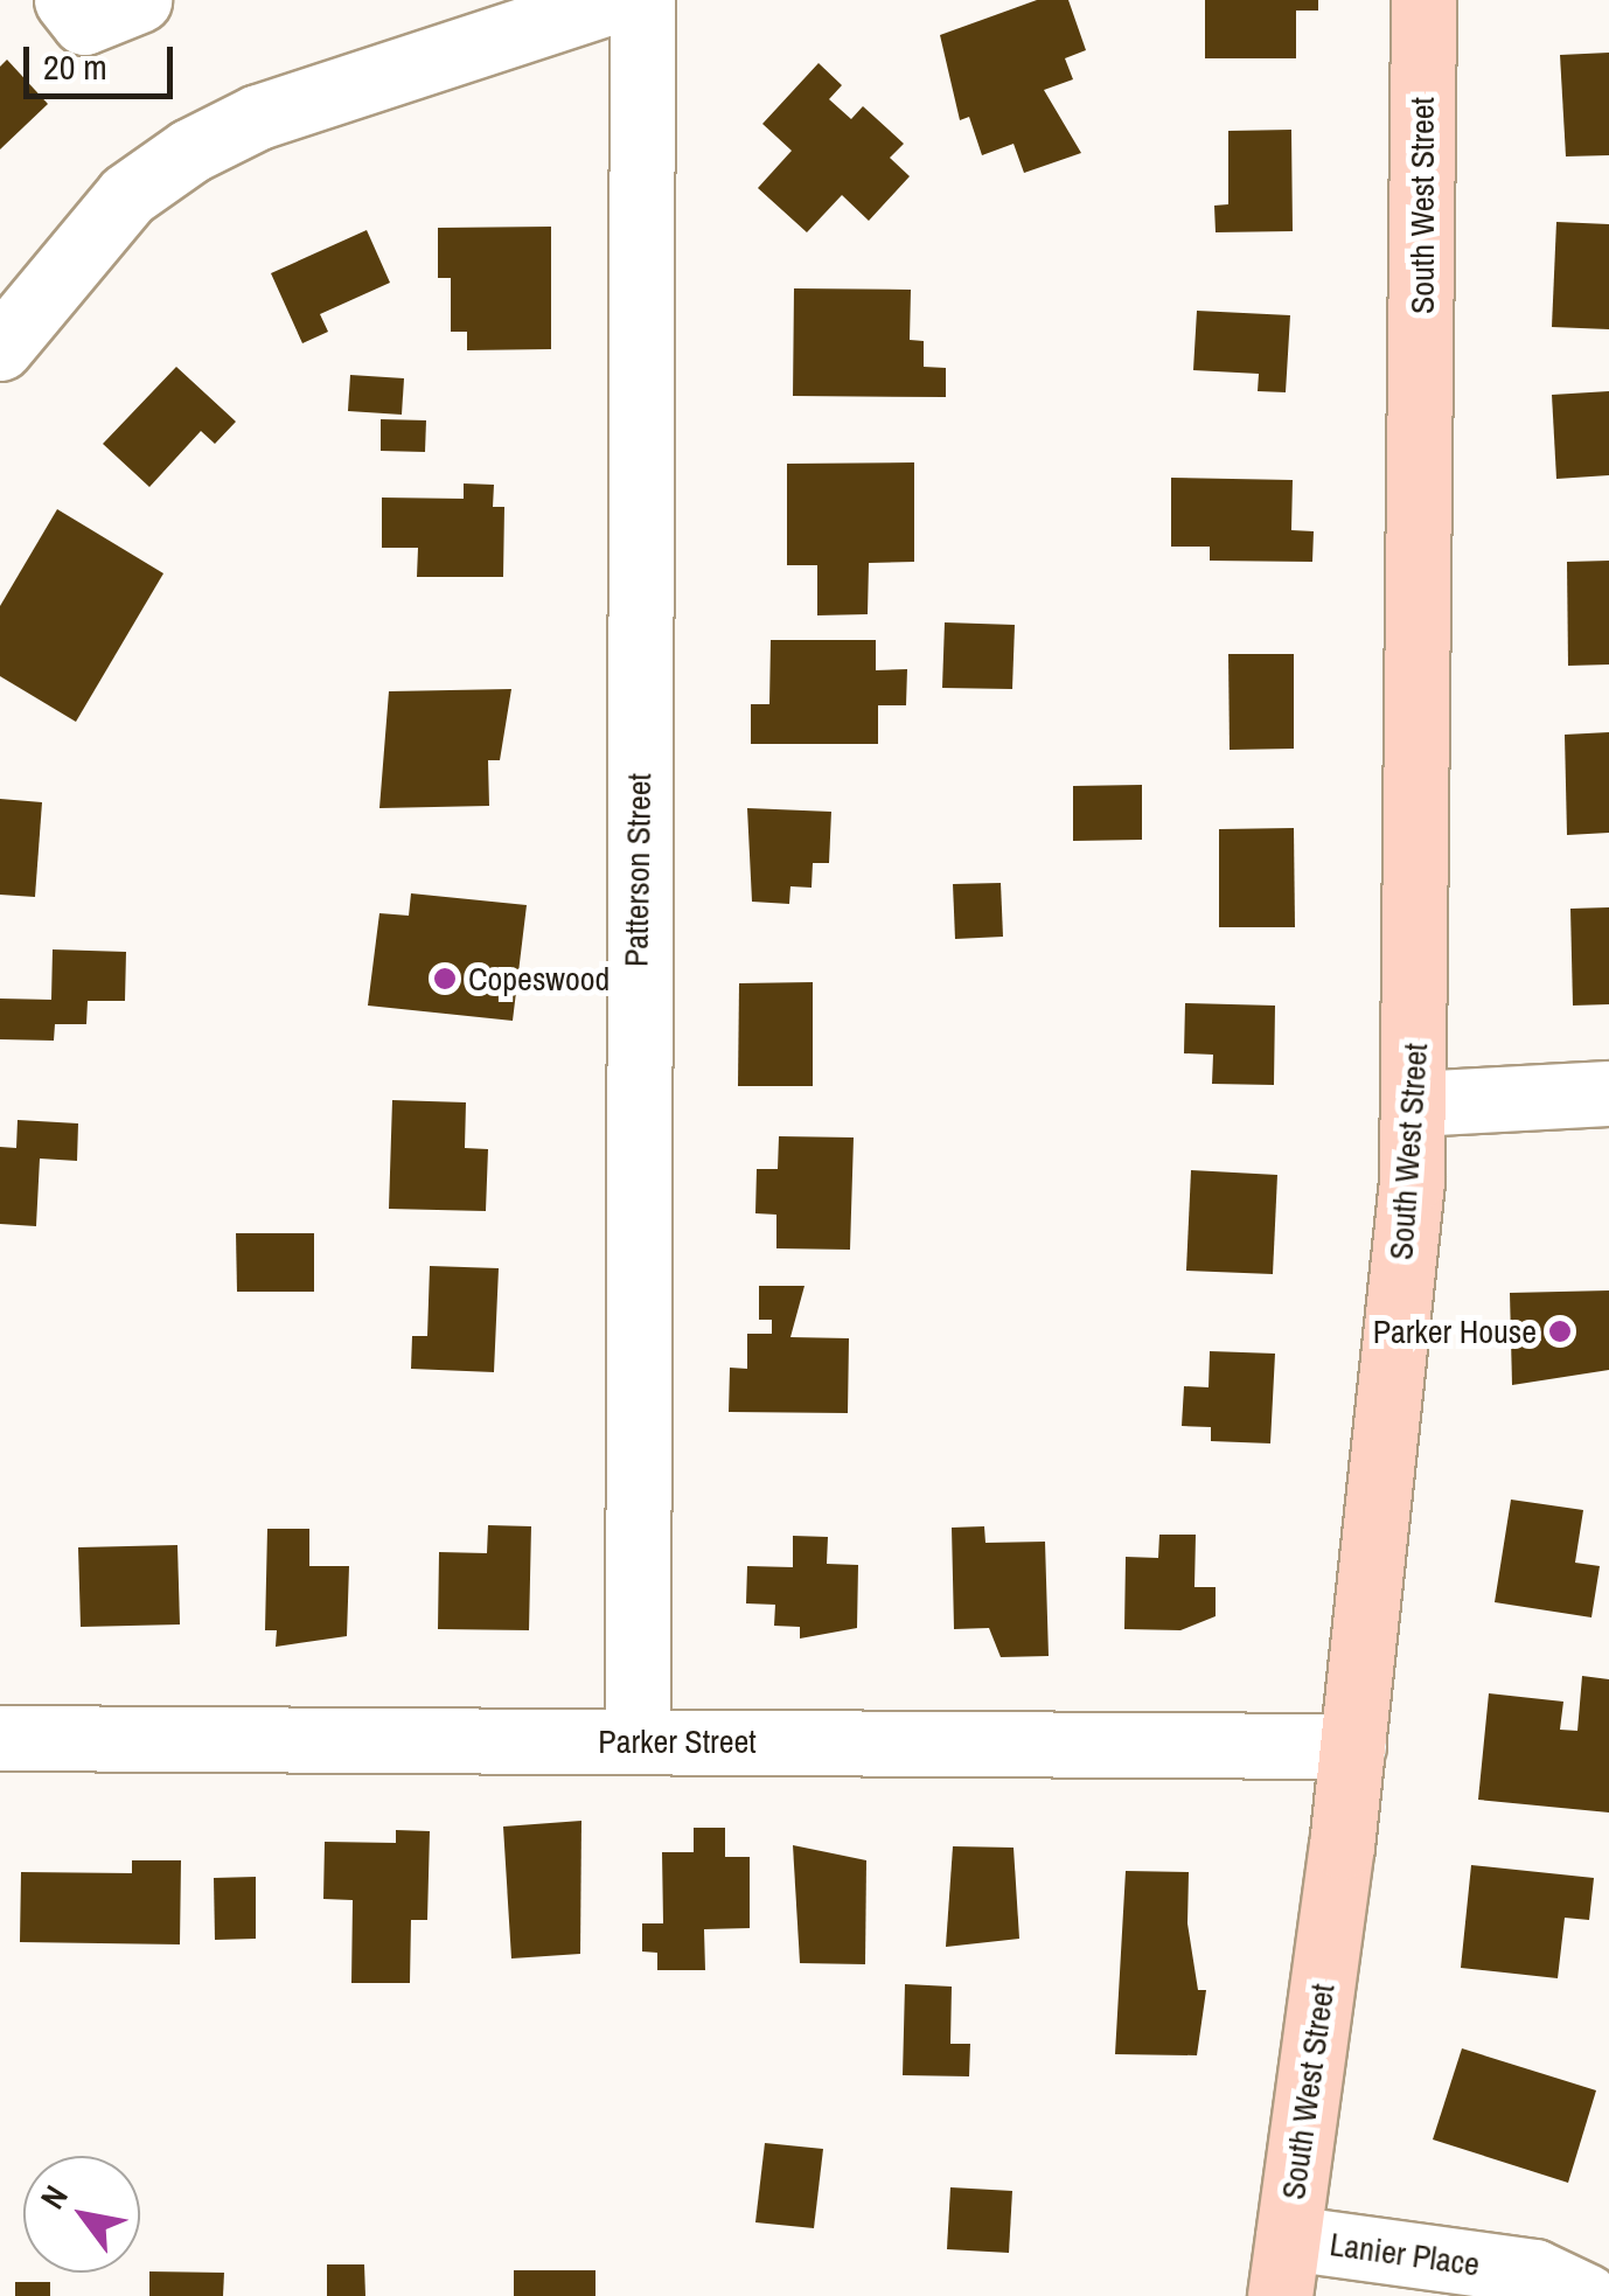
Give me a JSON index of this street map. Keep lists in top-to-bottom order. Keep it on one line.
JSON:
{"streets":{"main road":["South West Street"],"street":["Patterson Street","Parker Street","Lanier Place"]},"crossings":[["South West Street","Parker Street"],["South West Street","Lanier Place"],["Patterson Street","Parker Street"]],"places":["Copeswood","Parker House"],"scale_bar":"20 m","north":"top left"}
